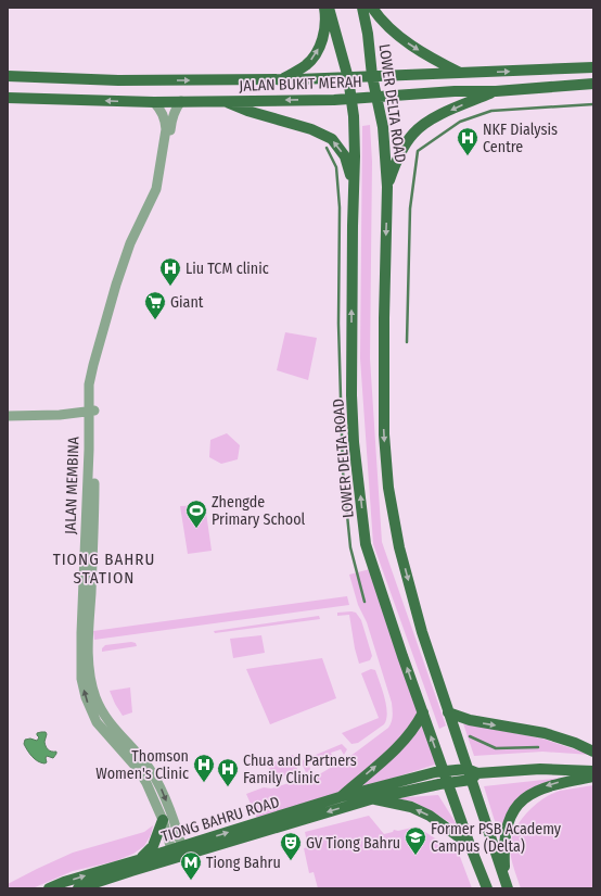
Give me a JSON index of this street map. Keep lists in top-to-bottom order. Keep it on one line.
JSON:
{"streets":{"main road":["JALAN BUKIT MERAH","LOWER DELTA ROAD","TIONG BAHRU ROAD"],"street":["JALAN MEMBINA"]},"crossings":[["JALAN BUKIT MERAH","LOWER DELTA ROAD"],["JALAN BUKIT MERAH","JALAN MEMBINA"],["LOWER DELTA ROAD","TIONG BAHRU ROAD"],["JALAN MEMBINA","TIONG BAHRU ROAD"]],"districts":["TIONG BAHRU STATION"],"places":{"hospital":["NKF Dialysis Centre","Liu TCM clinic","Thomson Women's Clinic","Chua and Partners Family Clinic"],"supermarket":["Giant"],"sports":["Zhengde Primary School"],"school or university":["Former PSB Academy Campus (Delta)"],"theatre":["GV Tiong Bahru"],"metro station":["Tiong Bahru"]}}
